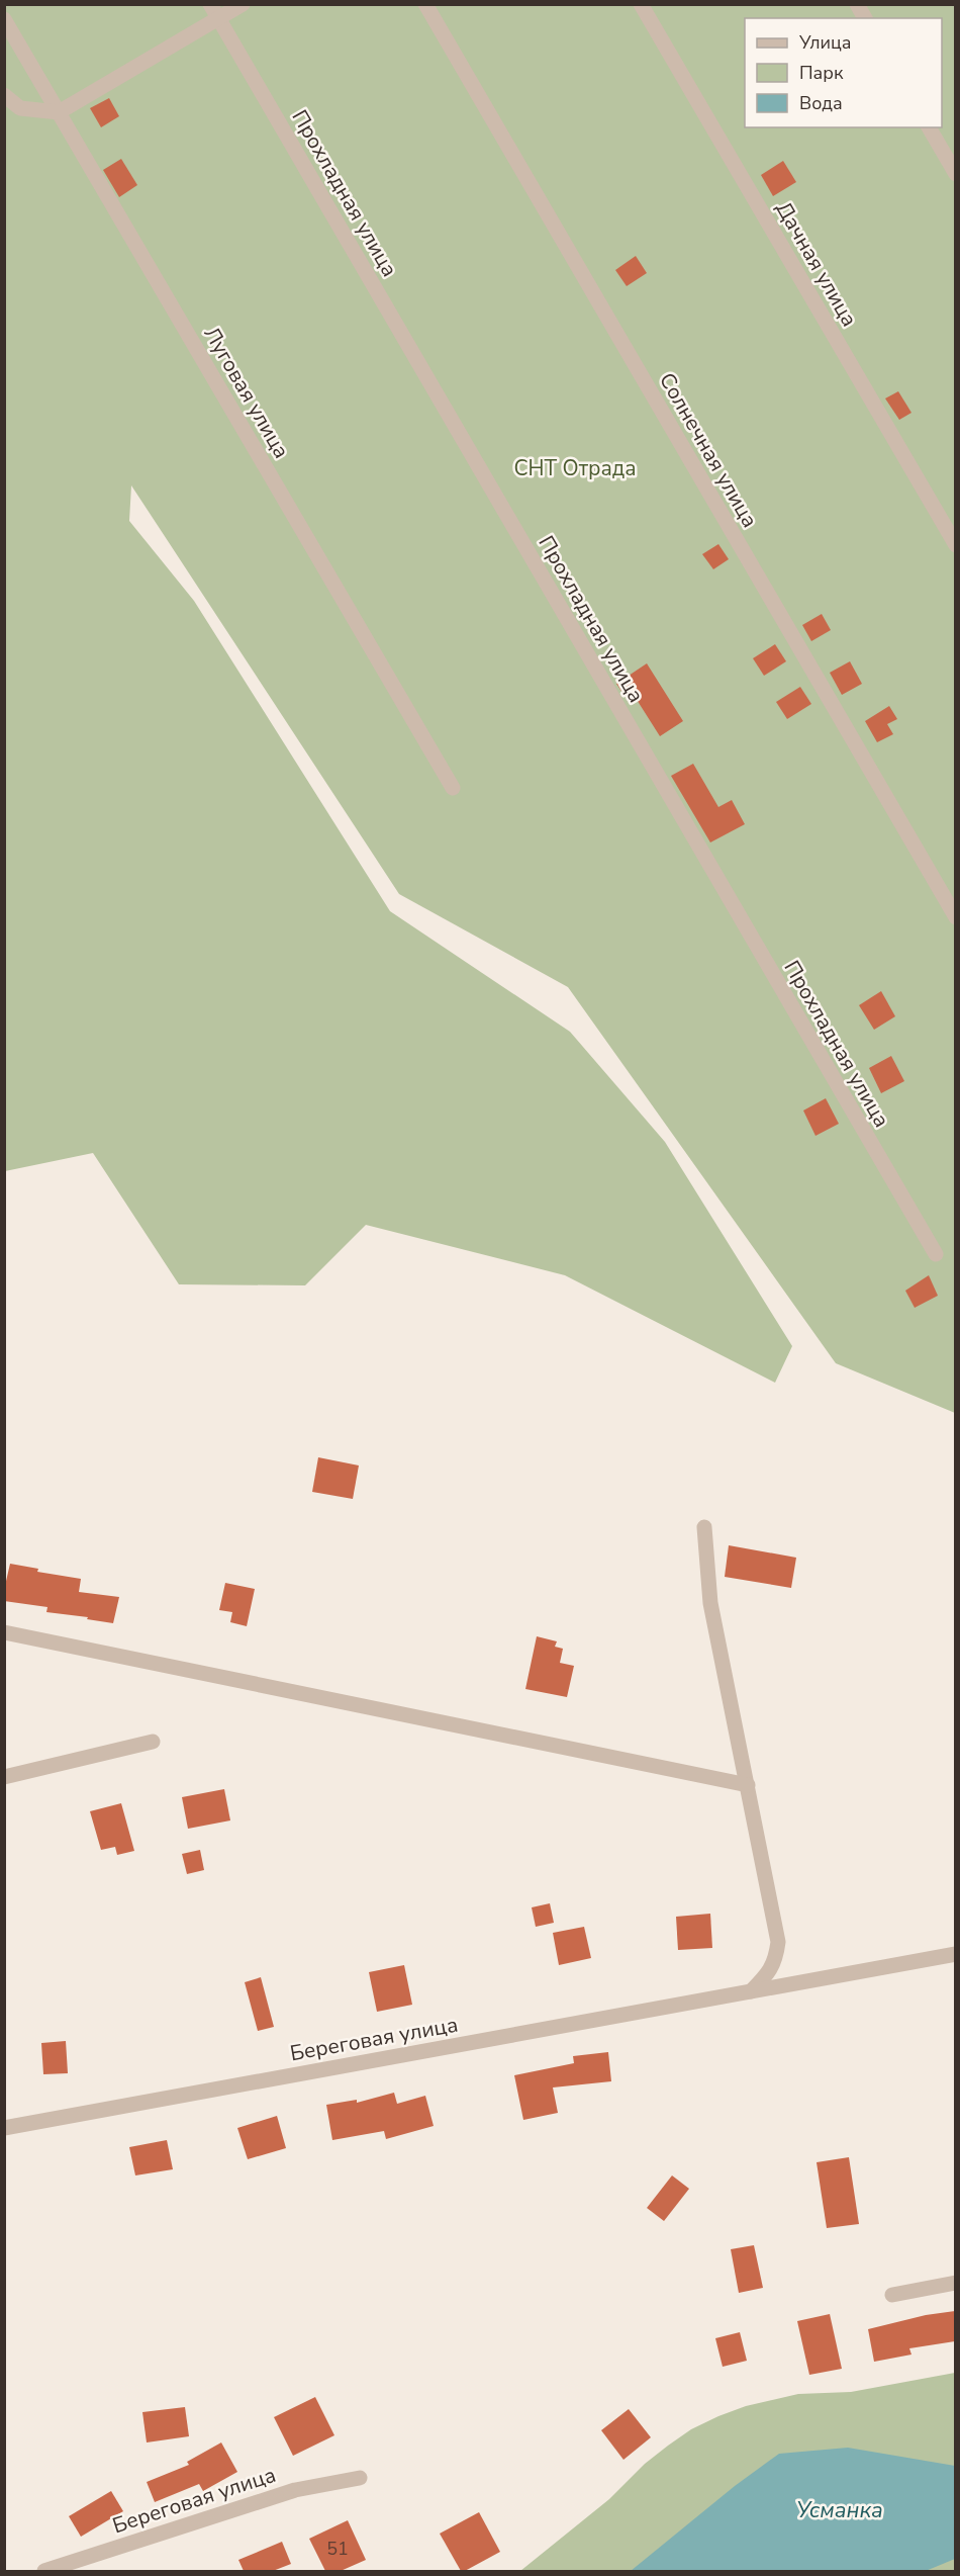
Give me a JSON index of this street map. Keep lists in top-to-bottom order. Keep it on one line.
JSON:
{"streets":{"street":["Прохладная улица","Дачная улица","Луговая улица","Солнечная улица","Береговая улица"]},"water":["Усманка"],"parks":["СНТ Отрада"],"house_numbers":["51"],"legend":["Улица","Парк","Вода"]}
